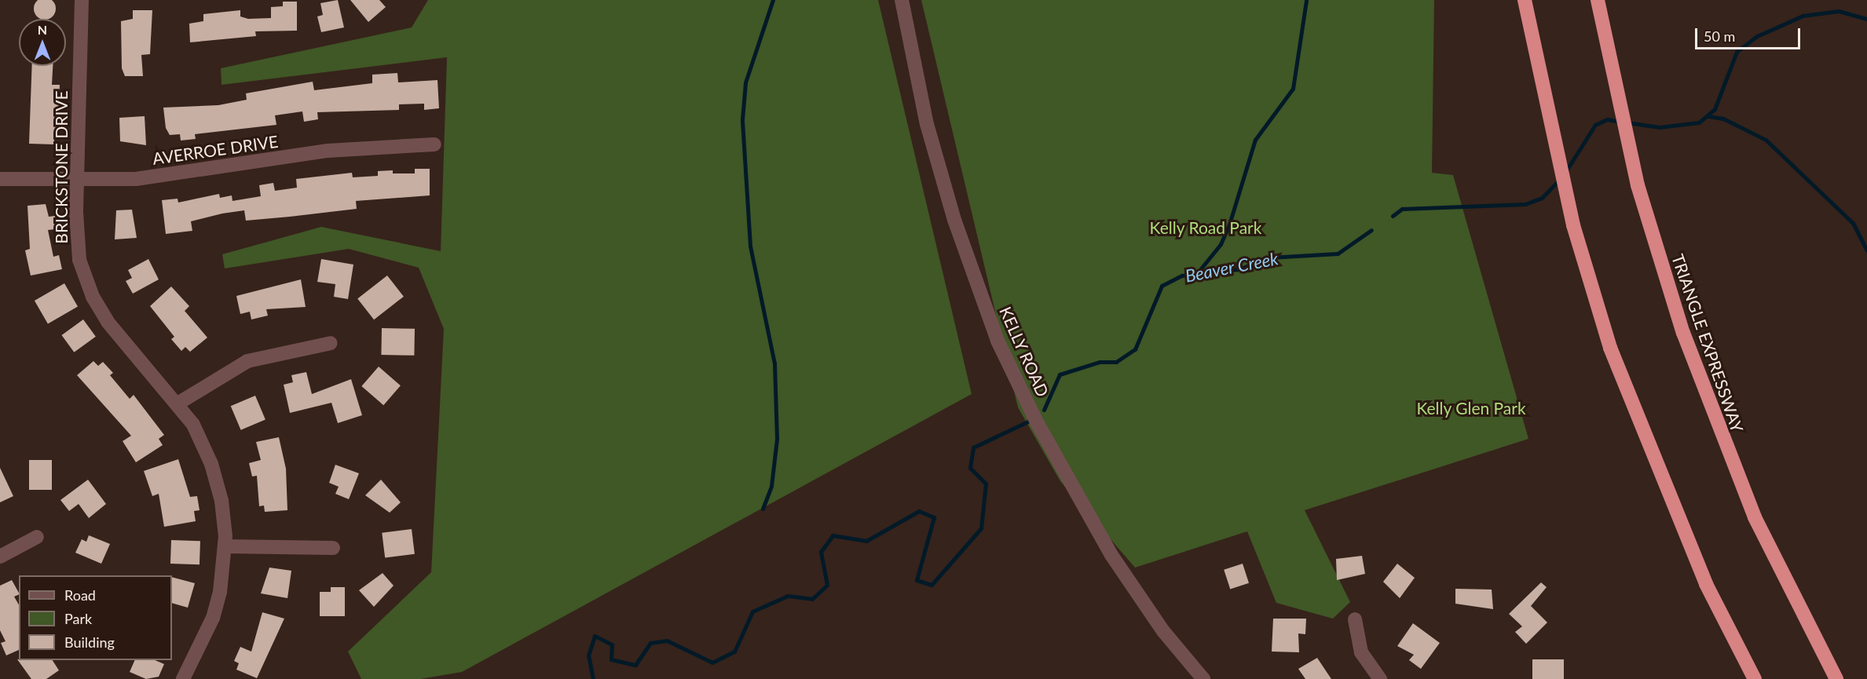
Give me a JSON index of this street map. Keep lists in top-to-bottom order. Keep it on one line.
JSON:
{"streets":{"highway":["TRIANGLE EXPRESSWAY"],"street":["AVERROE DRIVE","BRICKSTONE DRIVE","KELLY ROAD"]},"crossings":[["AVERROE DRIVE","BRICKSTONE DRIVE"]],"water":["Beaver Creek"],"parks":["Kelly Road Park","Kelly Glen Park"],"legend":["Road","Park","Building"],"scale_bar":"50 m","north":"top"}
